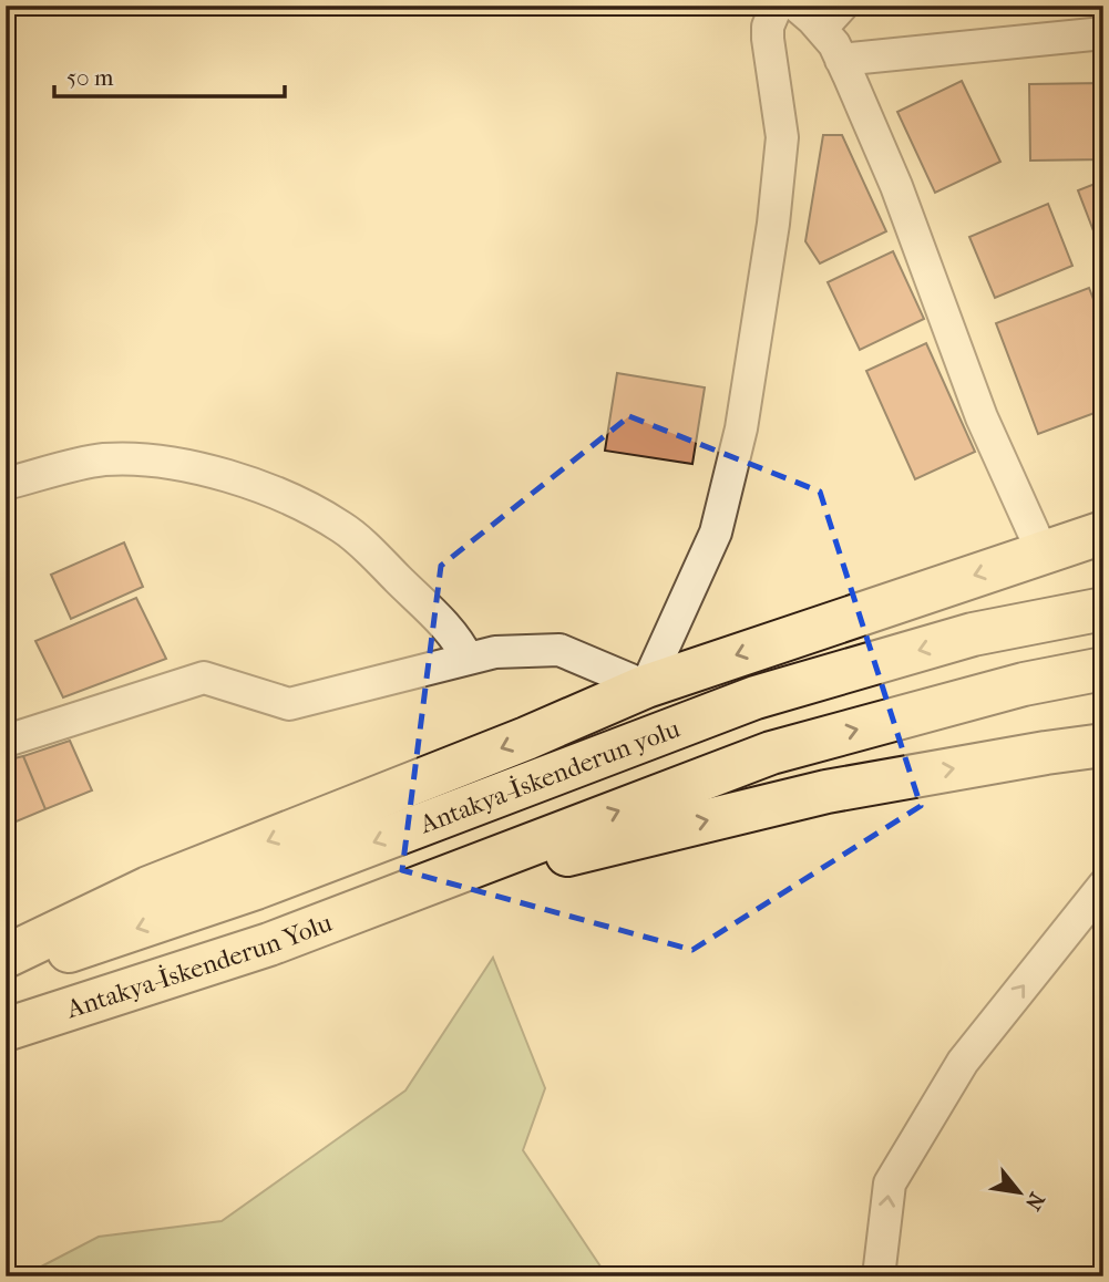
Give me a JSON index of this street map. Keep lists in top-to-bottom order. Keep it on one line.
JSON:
{"streets":{"highway":["Antakya-İskenderun yolu","Antakya-İskenderun Yolu"]},"scale_bar":"50 m","north":"bottom right"}
